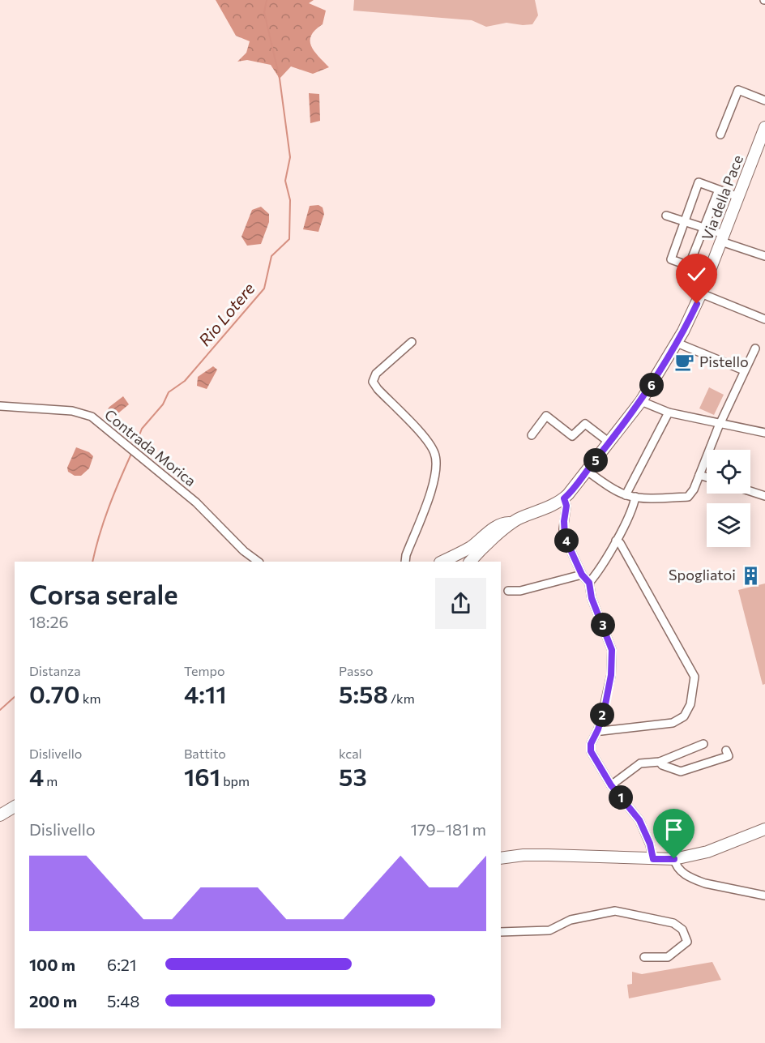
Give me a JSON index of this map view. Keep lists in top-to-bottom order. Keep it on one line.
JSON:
{"streets":{"main road":["Via della Pace"],"street":["Contrada Morica"]},"water":["Rio Lotere"],"places":{"cafe":["Pistello"],"building":["Spogliatoi"]},"page":{"pins":["6","5","4","3","2","1"],"heading":["Corsa serale","18:26"],"stats":[["Distanza","0.70 km"],["Tempo","4:11"],["Passo","5:58 /km"],["Dislivello","4 m"],["Battito","161 bpm"],["kcal","53"]],"chart":["Dislivello","179–181 m"],"list":[{"name":"100 m","note":"6:21"},{"name":"200 m","note":"5:48"}]}}
